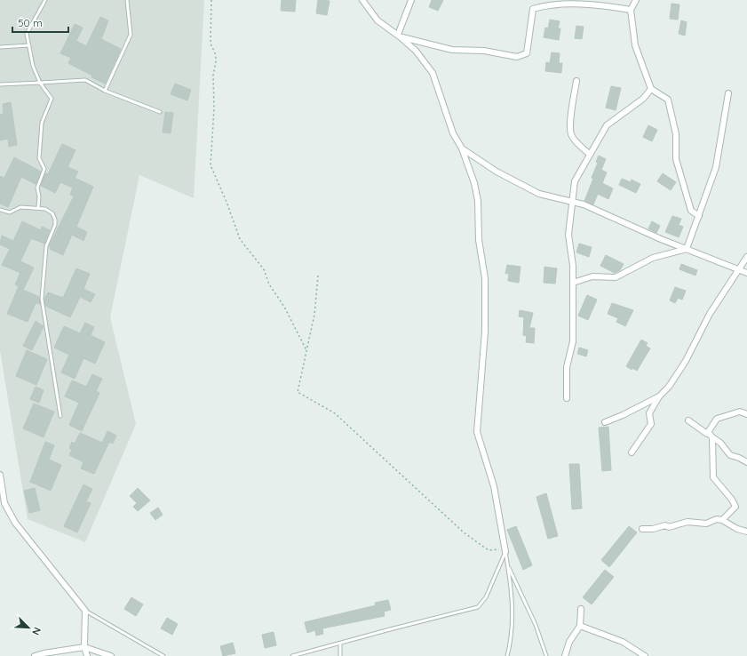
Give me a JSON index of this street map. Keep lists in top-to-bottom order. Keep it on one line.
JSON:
{"scale_bar":"50 m","north":"bottom right"}
